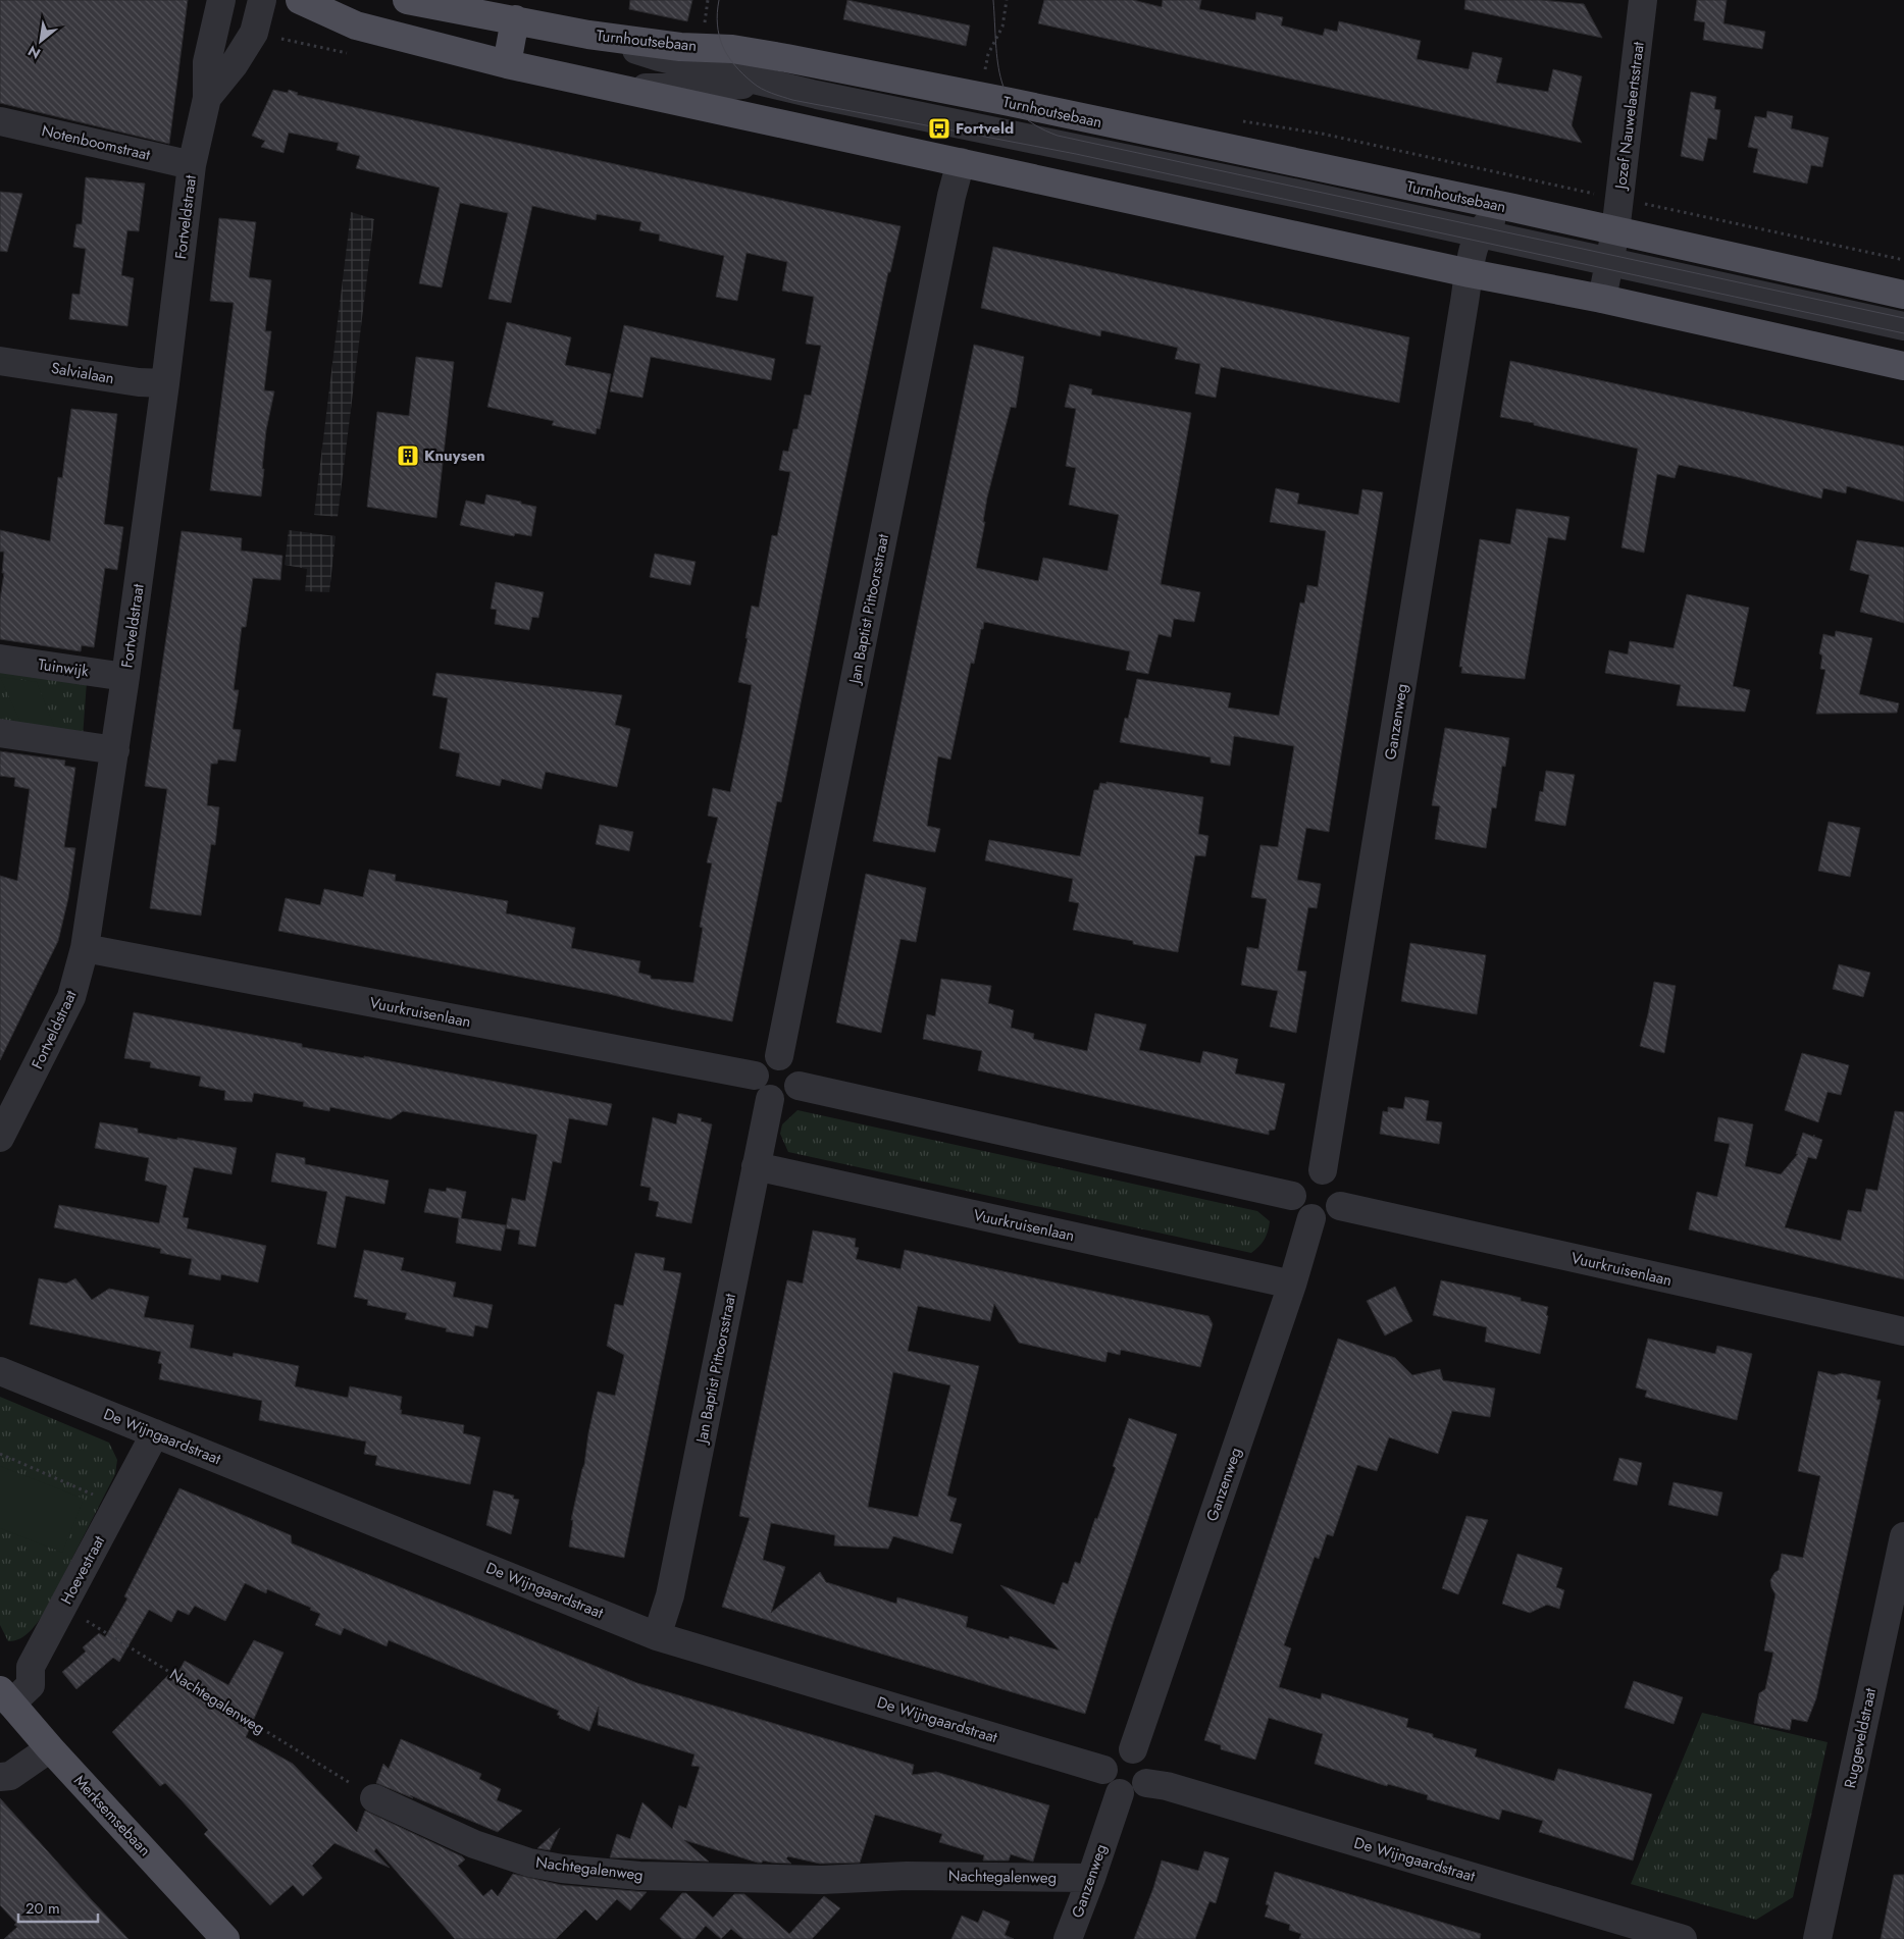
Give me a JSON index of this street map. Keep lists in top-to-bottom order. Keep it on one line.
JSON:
{"streets":{"main road":["Turnhoutsebaan","Merksemsebaan"],"street":["Jozef Nauwelaertsstraat","Notenboomstraat","Fortveldstraat","Salvialaan","Jan Baptist Pittoorsstraat","Tuinwijk","Ganzenweg","Vuurkruisenlaan","De Wijngaardstraat","Hoevestraat","Nachtegalenweg","Ruggeveldstraat"]},"crossings":[["Turnhoutsebaan","Jozef Nauwelaertsstraat"],["Turnhoutsebaan","Jan Baptist Pittoorsstraat"],["Turnhoutsebaan","Ganzenweg"],["Notenboomstraat","Fortveldstraat"],["Fortveldstraat","Salvialaan"],["Fortveldstraat","Tuinwijk"],["Fortveldstraat","Vuurkruisenlaan"],["Jan Baptist Pittoorsstraat","Vuurkruisenlaan"],["Jan Baptist Pittoorsstraat","De Wijngaardstraat"],["Ganzenweg","Vuurkruisenlaan"],["Ganzenweg","De Wijngaardstraat"],["Ganzenweg","Nachtegalenweg"],["De Wijngaardstraat","Hoevestraat"],["Hoevestraat","Nachtegalenweg"],["Hoevestraat","Merksemsebaan"]],"places":{"bus stop":["Fortveld"],"building":["Knuysen"]},"scale_bar":"20 m","north":"bottom left"}
